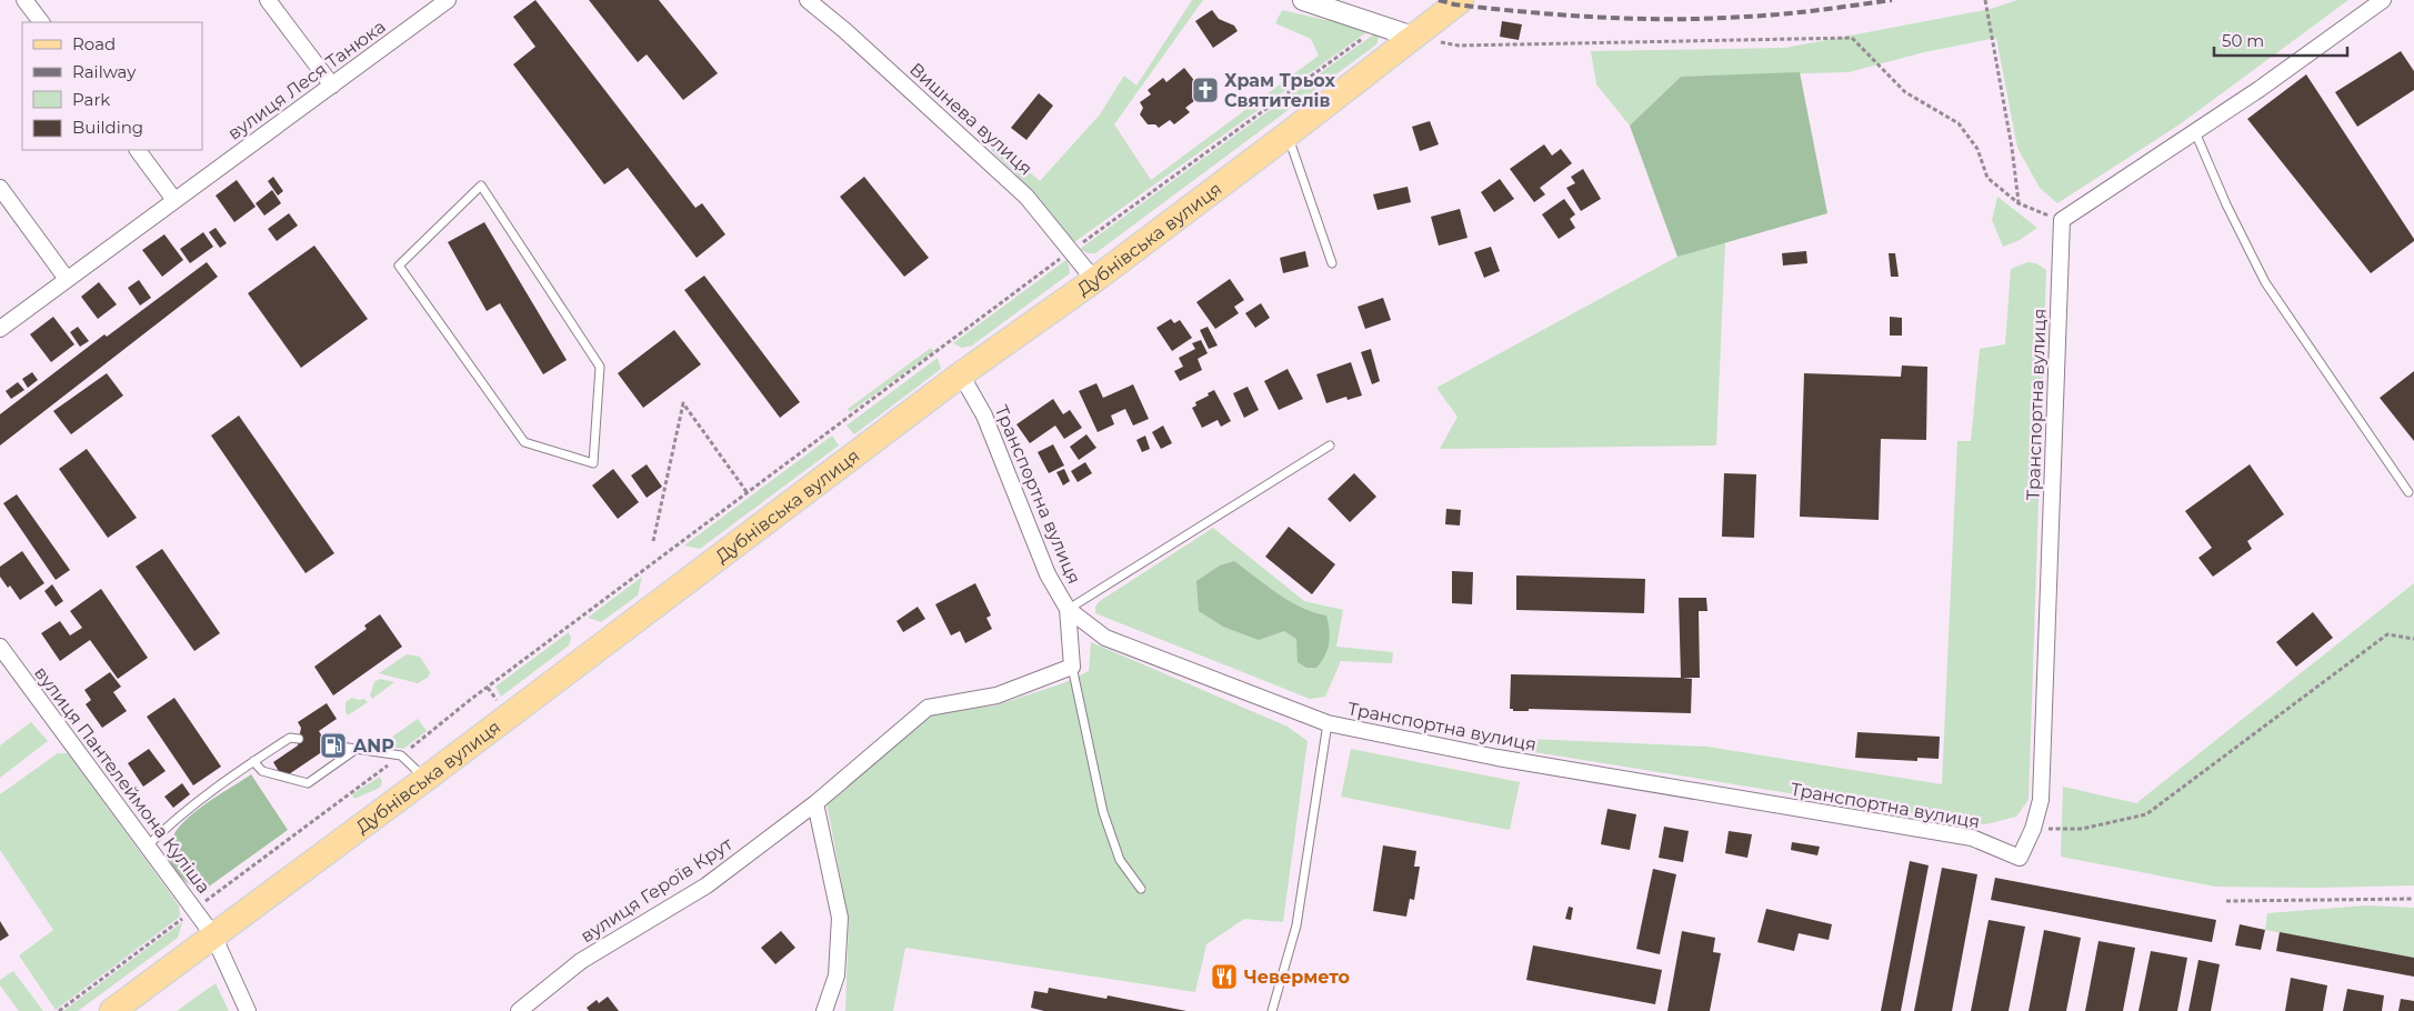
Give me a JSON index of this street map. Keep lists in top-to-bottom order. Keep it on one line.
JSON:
{"streets":{"main road":["Дубнівська вулиця"],"street":["вулиця Леся Танюка","Вишнева вулиця","Транспортна вулиця","вулиця Пантелеймона Куліша","вулиця Героїв Крут"]},"crossings":[["Вишнева вулиця","Дубнівська вулиця"],["Дубнівська вулиця","Транспортна вулиця"],["Дубнівська вулиця","вулиця Пантелеймона Куліша"]],"places":{"church":["Храм Трьох Святителів"],"fuel station":["ANP"],"restaurant":["Чевермето"]},"legend":["Road","Railway","Park","Building"],"scale_bar":"50 m"}
